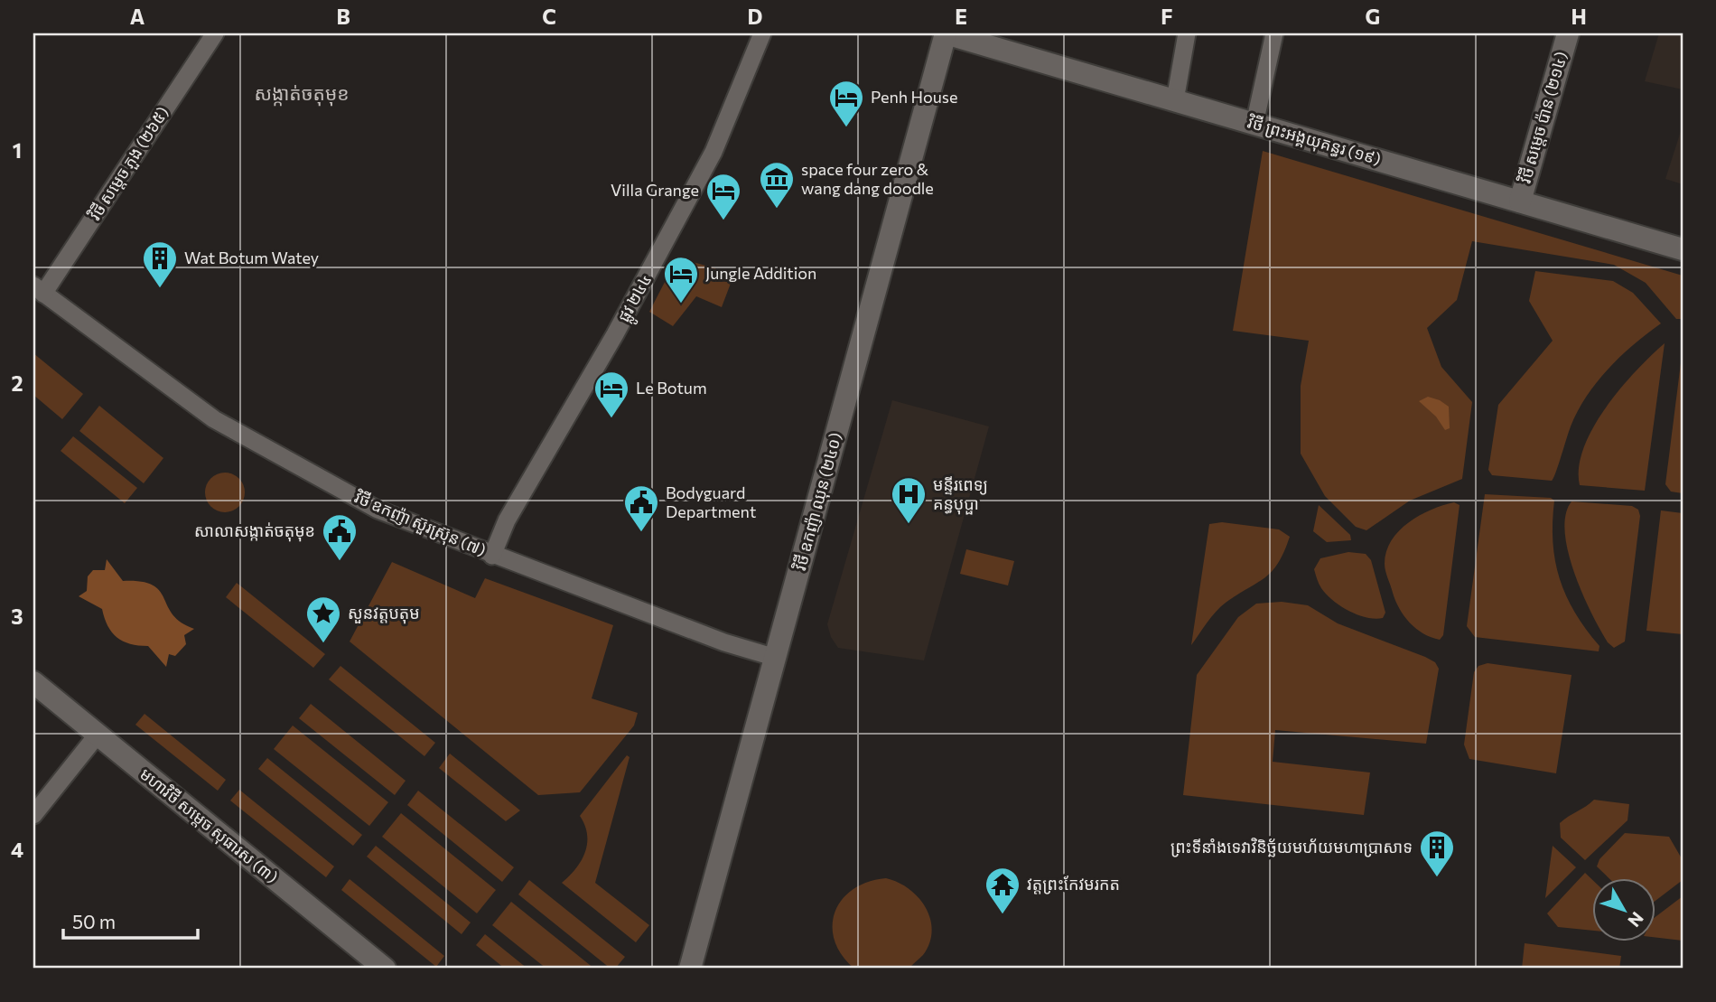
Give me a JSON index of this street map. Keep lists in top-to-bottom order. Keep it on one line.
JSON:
{"streets":{"street":["វិថី សម្តេច ប៉ាន (២១៤)","វិថី ព្រះអង្គយុគន្ធរ (១៩)","វិថី សម្តេច ភួង (២៦៥)","ផ្លូវ ២៤៤","វិថី ឧកញ៉ា ឈុន (២៤០)","វិថី ឧកញ៉ា ស៊ួរស៊្រុន (៧)","មហាវិថី សម្តេច សុធារស (៣)"]},"crossings":[["វិថី សម្តេច ប៉ាន (២១៤)","វិថី ព្រះអង្គយុគន្ធរ (១៩)"],["វិថី ព្រះអង្គយុគន្ធរ (១៩)","វិថី ឧកញ៉ា ឈុន (២៤០)"],["វិថី សម្តេច ភួង (២៦៥)","វិថី ឧកញ៉ា ស៊ួរស៊្រុន (៧)"],["ផ្លូវ ២៤៤","វិថី ឧកញ៉ា ស៊ួរស៊្រុន (៧)"],["វិថី ឧកញ៉ា ឈុន (២៤០)","វិថី ឧកញ៉ា ស៊ួរស៊្រុន (៧)"]],"districts":["សង្កាត់ចតុមុខ"],"places":{"hotel":["Penh House","Villa Grange","Jungle Addition","Le Botum"],"museum":["space four zero & wang dang doodle"],"building":["Wat Botum Watey","ព្រះទីនាំងទេវាវិនិច្ឆ័យមហ័យមហាប្រាសាទ"],"hospital":["មន្ទីរពេទ្យ គន្ធបុប្ផា"],"public building":["Bodyguard Department","សាលាសង្កាត់ចតុមុខ"],"place":["សួនវត្តបតុម"],"temple":["វត្តព្រះកែវមរកត"]},"scale_bar":"50 m","north":"bottom right","grid":{"columns":["A","B","C","D","E","F","G","H"],"rows":["1","2","3","4"]}}
